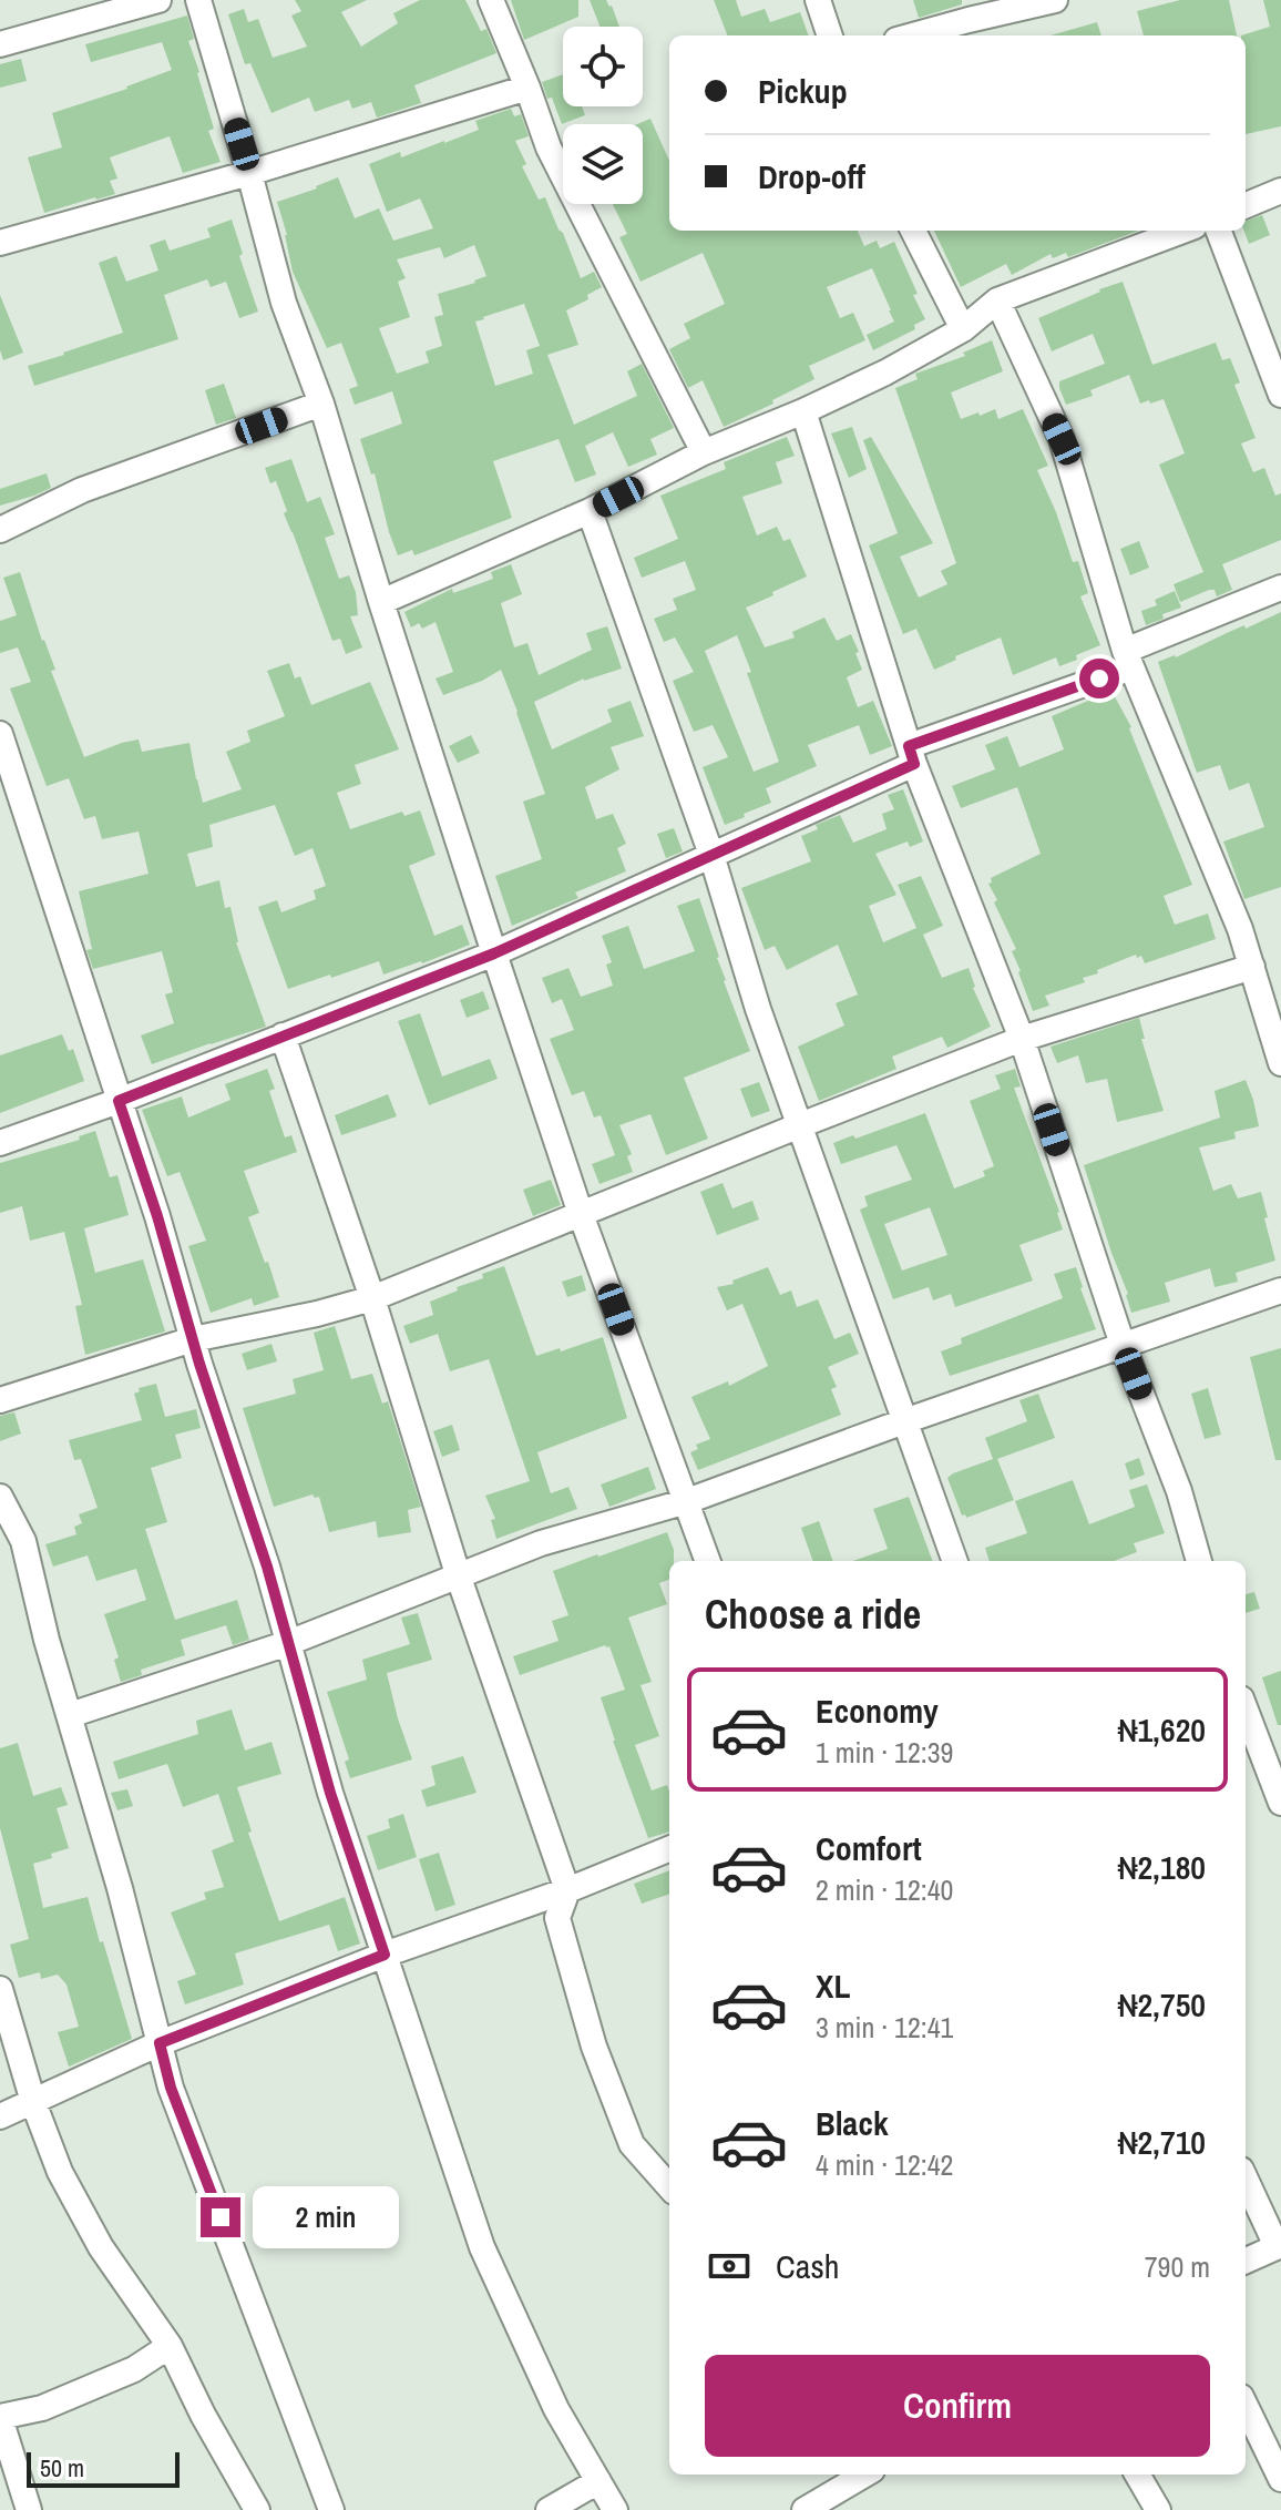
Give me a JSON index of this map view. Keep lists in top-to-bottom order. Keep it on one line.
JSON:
{"scale_bar":"50 m","page":{"banner":["Pickup","Drop-off"],"heading":"Choose a ride","list":[{"name":"Economy","note":"1 min · 12:39","value":"₦1,620"},{"name":"Comfort","note":"2 min · 12:40","value":"₦2,180"},{"name":"XL","note":"3 min · 12:41","value":"₦2,750"},{"name":"Black","note":"4 min · 12:42","value":"₦2,710"}],"bubble":"2 min","pay":["Cash","790 m"],"buttons":"Confirm","scale":"50 m"}}
